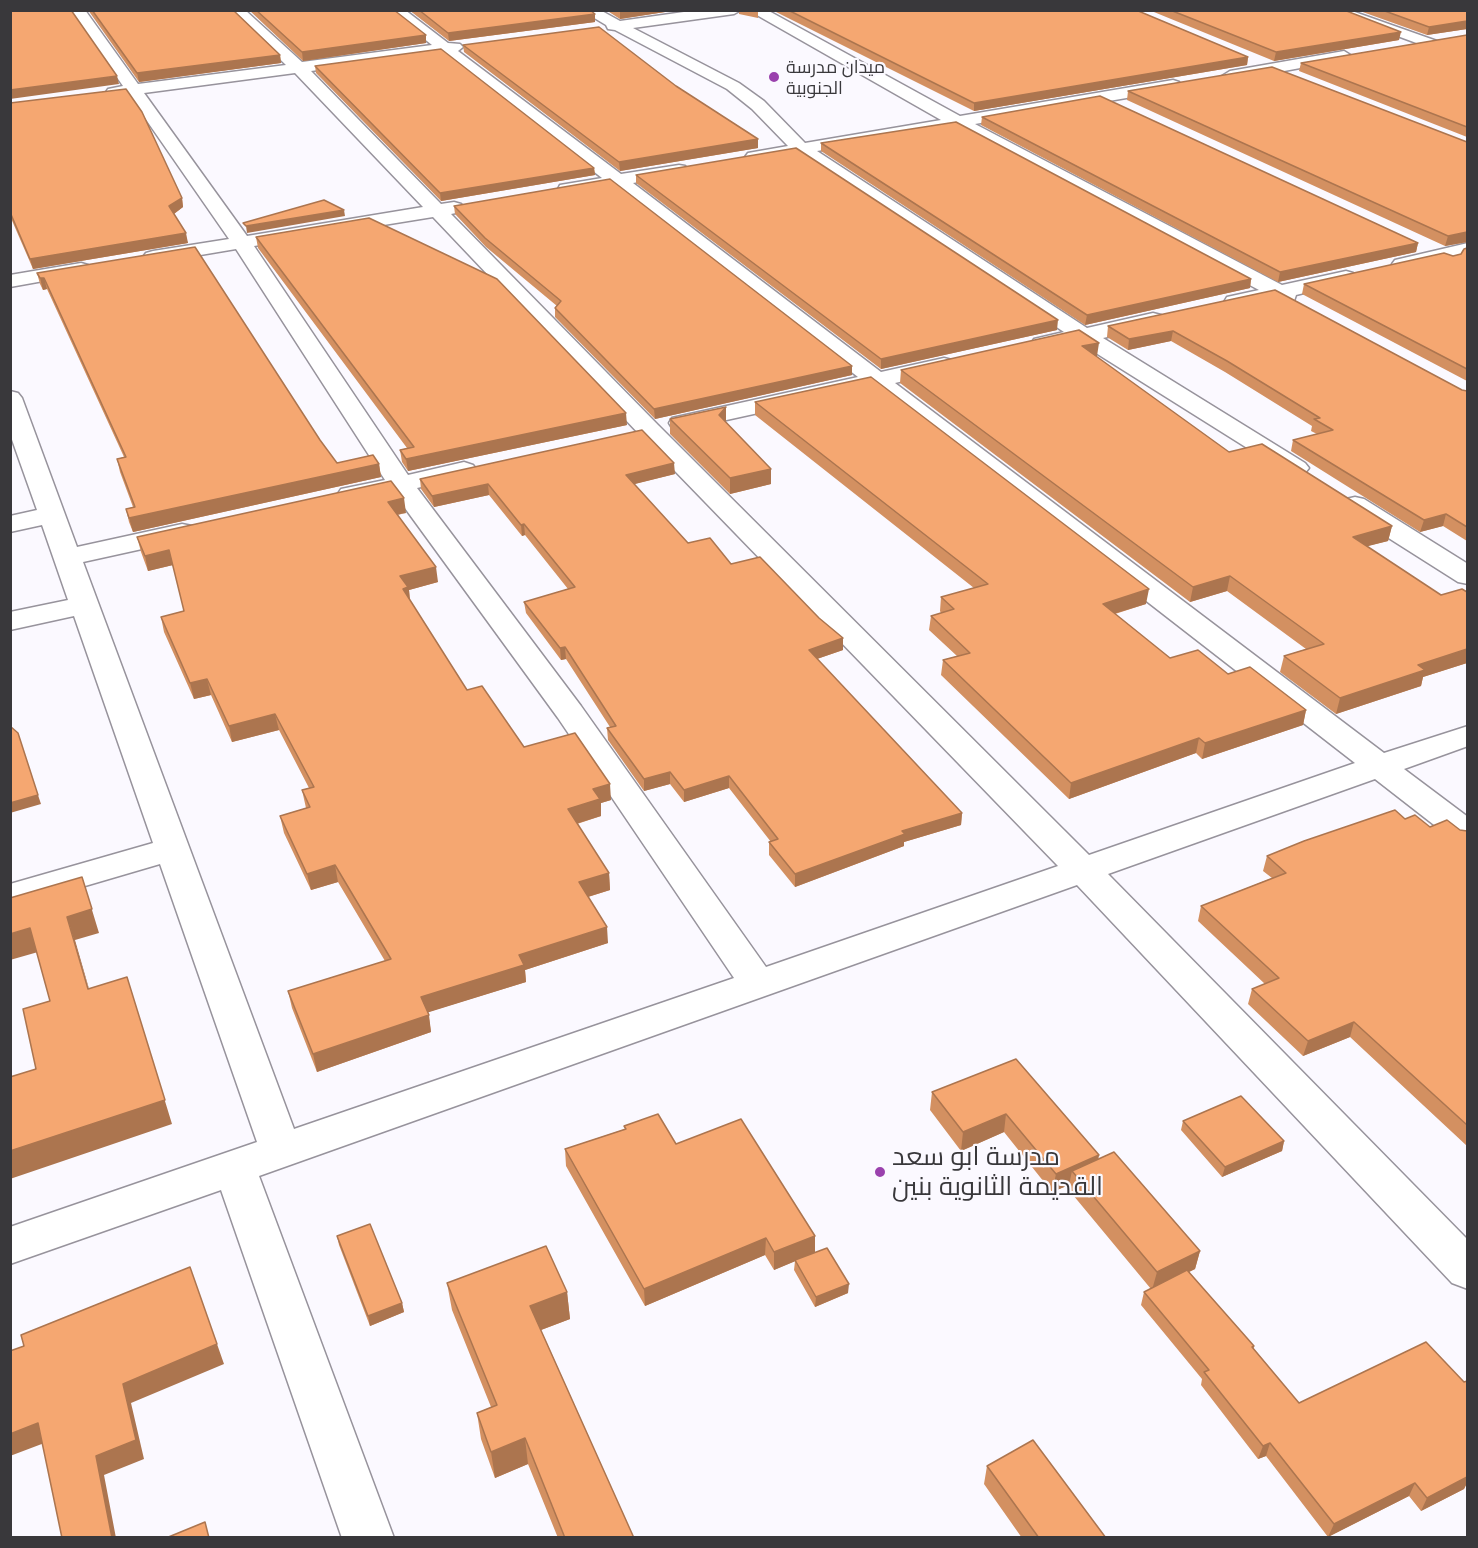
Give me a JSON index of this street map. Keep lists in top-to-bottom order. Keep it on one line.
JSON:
{"places":["ميدان مدرسة الجنوبية","مدرسة ابو سعد القديمة الثانوية بنين"]}
